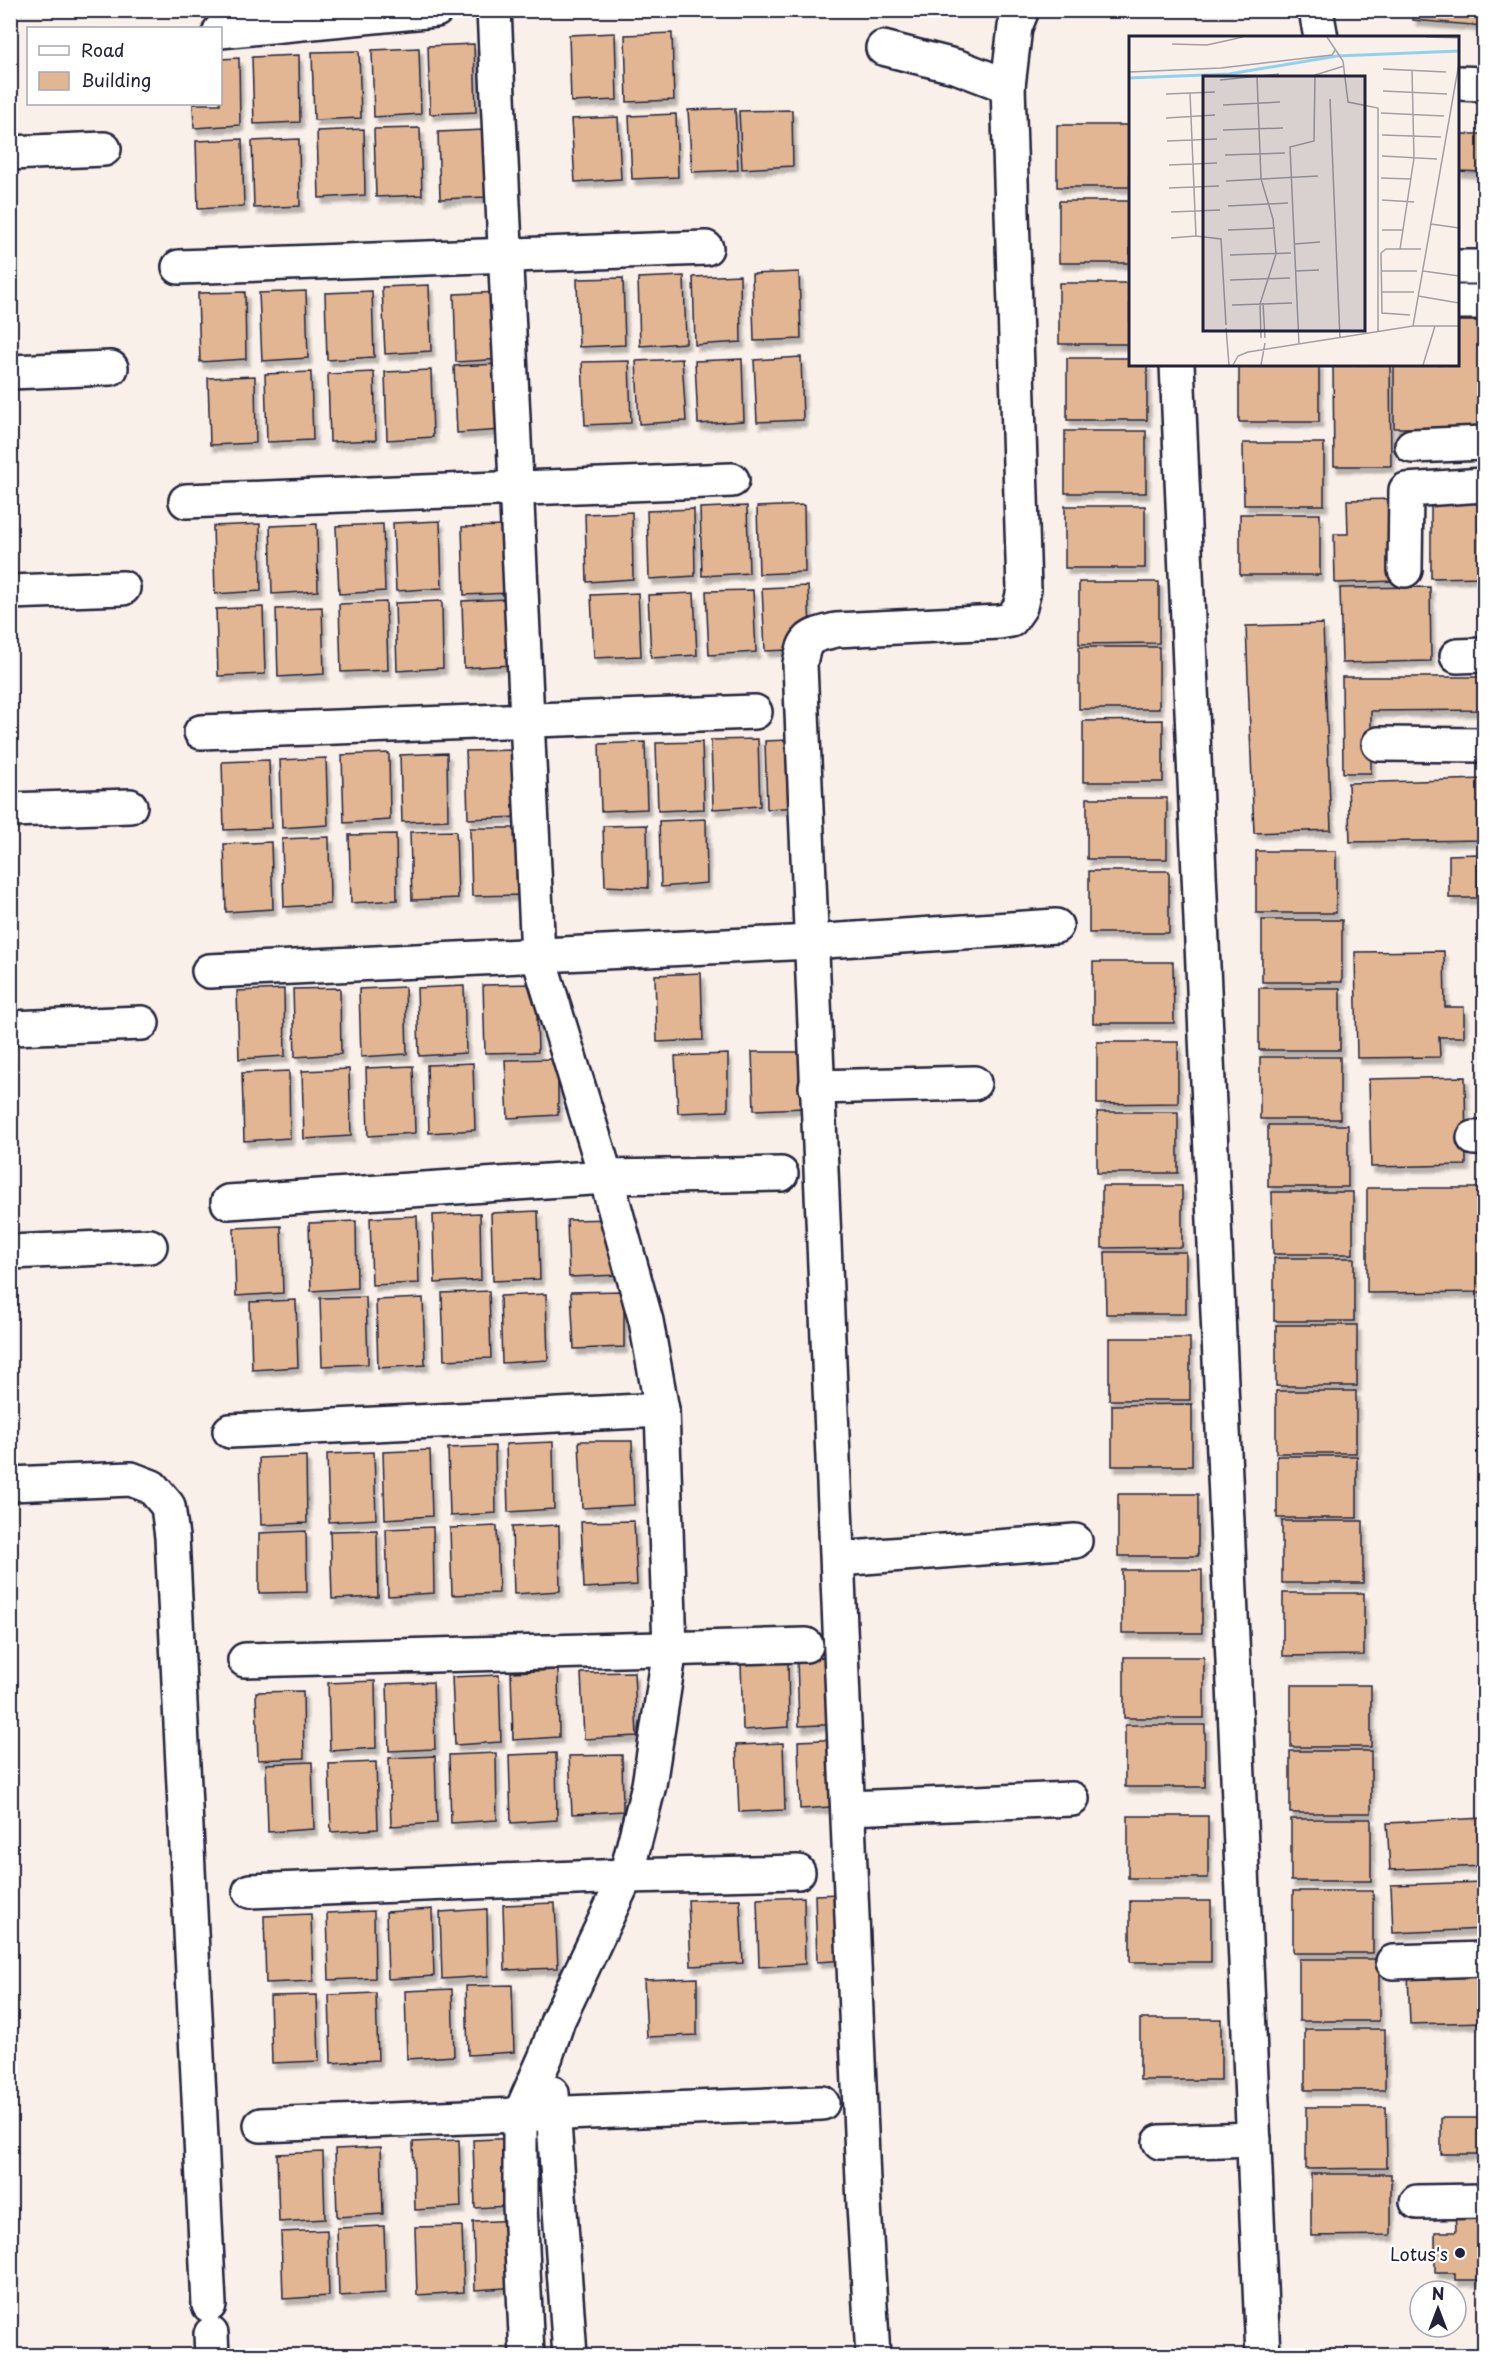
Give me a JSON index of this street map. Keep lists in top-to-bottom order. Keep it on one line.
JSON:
{"places":["Lotus's"],"legend":["Road","Building"],"north":"top"}
